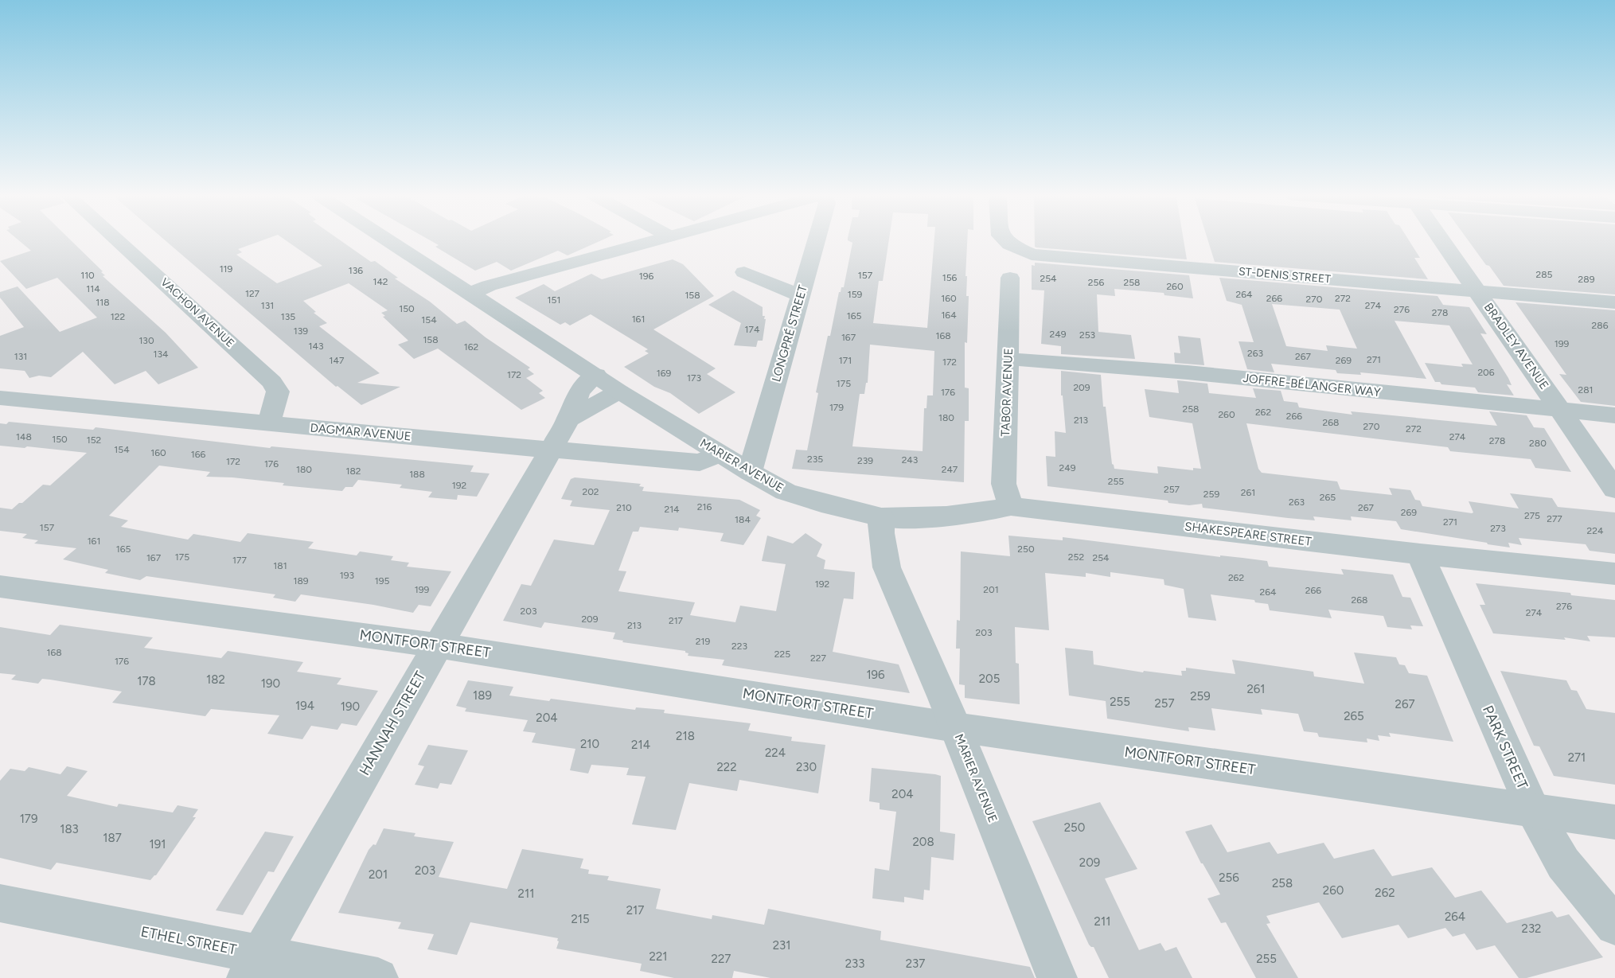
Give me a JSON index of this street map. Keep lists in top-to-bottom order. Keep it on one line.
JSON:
{"streets":{"street":["ST-DENIS STREET","VACHON AVENUE","LONGPRÉ STREET","BRADLEY AVENUE","JOFFRE-BÉLANGER WAY","TABOR AVENUE","DAGMAR AVENUE","MARIER AVENUE","SHAKESPEARE STREET","MONTFORT STREET","HANNAH STREET","PARK STREET","ETHEL STREET"]},"crossings":[["ST-DENIS STREET","BRADLEY AVENUE"],["VACHON AVENUE","DAGMAR AVENUE"],["LONGPRÉ STREET","MARIER AVENUE"],["BRADLEY AVENUE","JOFFRE-BÉLANGER WAY"],["JOFFRE-BÉLANGER WAY","TABOR AVENUE"],["TABOR AVENUE","SHAKESPEARE STREET"],["DAGMAR AVENUE","MARIER AVENUE"],["DAGMAR AVENUE","HANNAH STREET"],["MARIER AVENUE","SHAKESPEARE STREET"],["MARIER AVENUE","MONTFORT STREET"],["MARIER AVENUE","HANNAH STREET"],["SHAKESPEARE STREET","PARK STREET"],["MONTFORT STREET","HANNAH STREET"],["MONTFORT STREET","PARK STREET"],["HANNAH STREET","ETHEL STREET"]],"house_numbers":["119","136","285","110","157","196","156","254","289","142","256","258","260","114","127","159","264","158","160","266","272","270","151","118","131","274","150","276","278","164","165","122","135","161","154","286","174","139","249","253","168","167","158","130","199","143","162","263","134","131","267","271","147","171","269","172","206","169","172","173","175","209","281","176","179","258","262","260","266","180","213","268","270","272","148","274","150","152","278","280","154","160","166","235","243","239","172","176","249","180","247","182","188","255","192","257","202","261","259","265","263","216","210","267","214","269","275","277","184","271","157","273","224","161","165","250","175","252","167","254","177","181","193","262","189","195","192","199","201","266","264","268","276","203","274","209","217","213","203","219","223","168","225","227","176","196","205","182","178","190","261","189","259","255","257","267","194","190","265","204","218","210","214","224","271","222","230","204","179","250","183","187","208","191","209","203","201","256","258","260","262","211","217","264","215","211","232","231","221","227","255","233","237"]}
